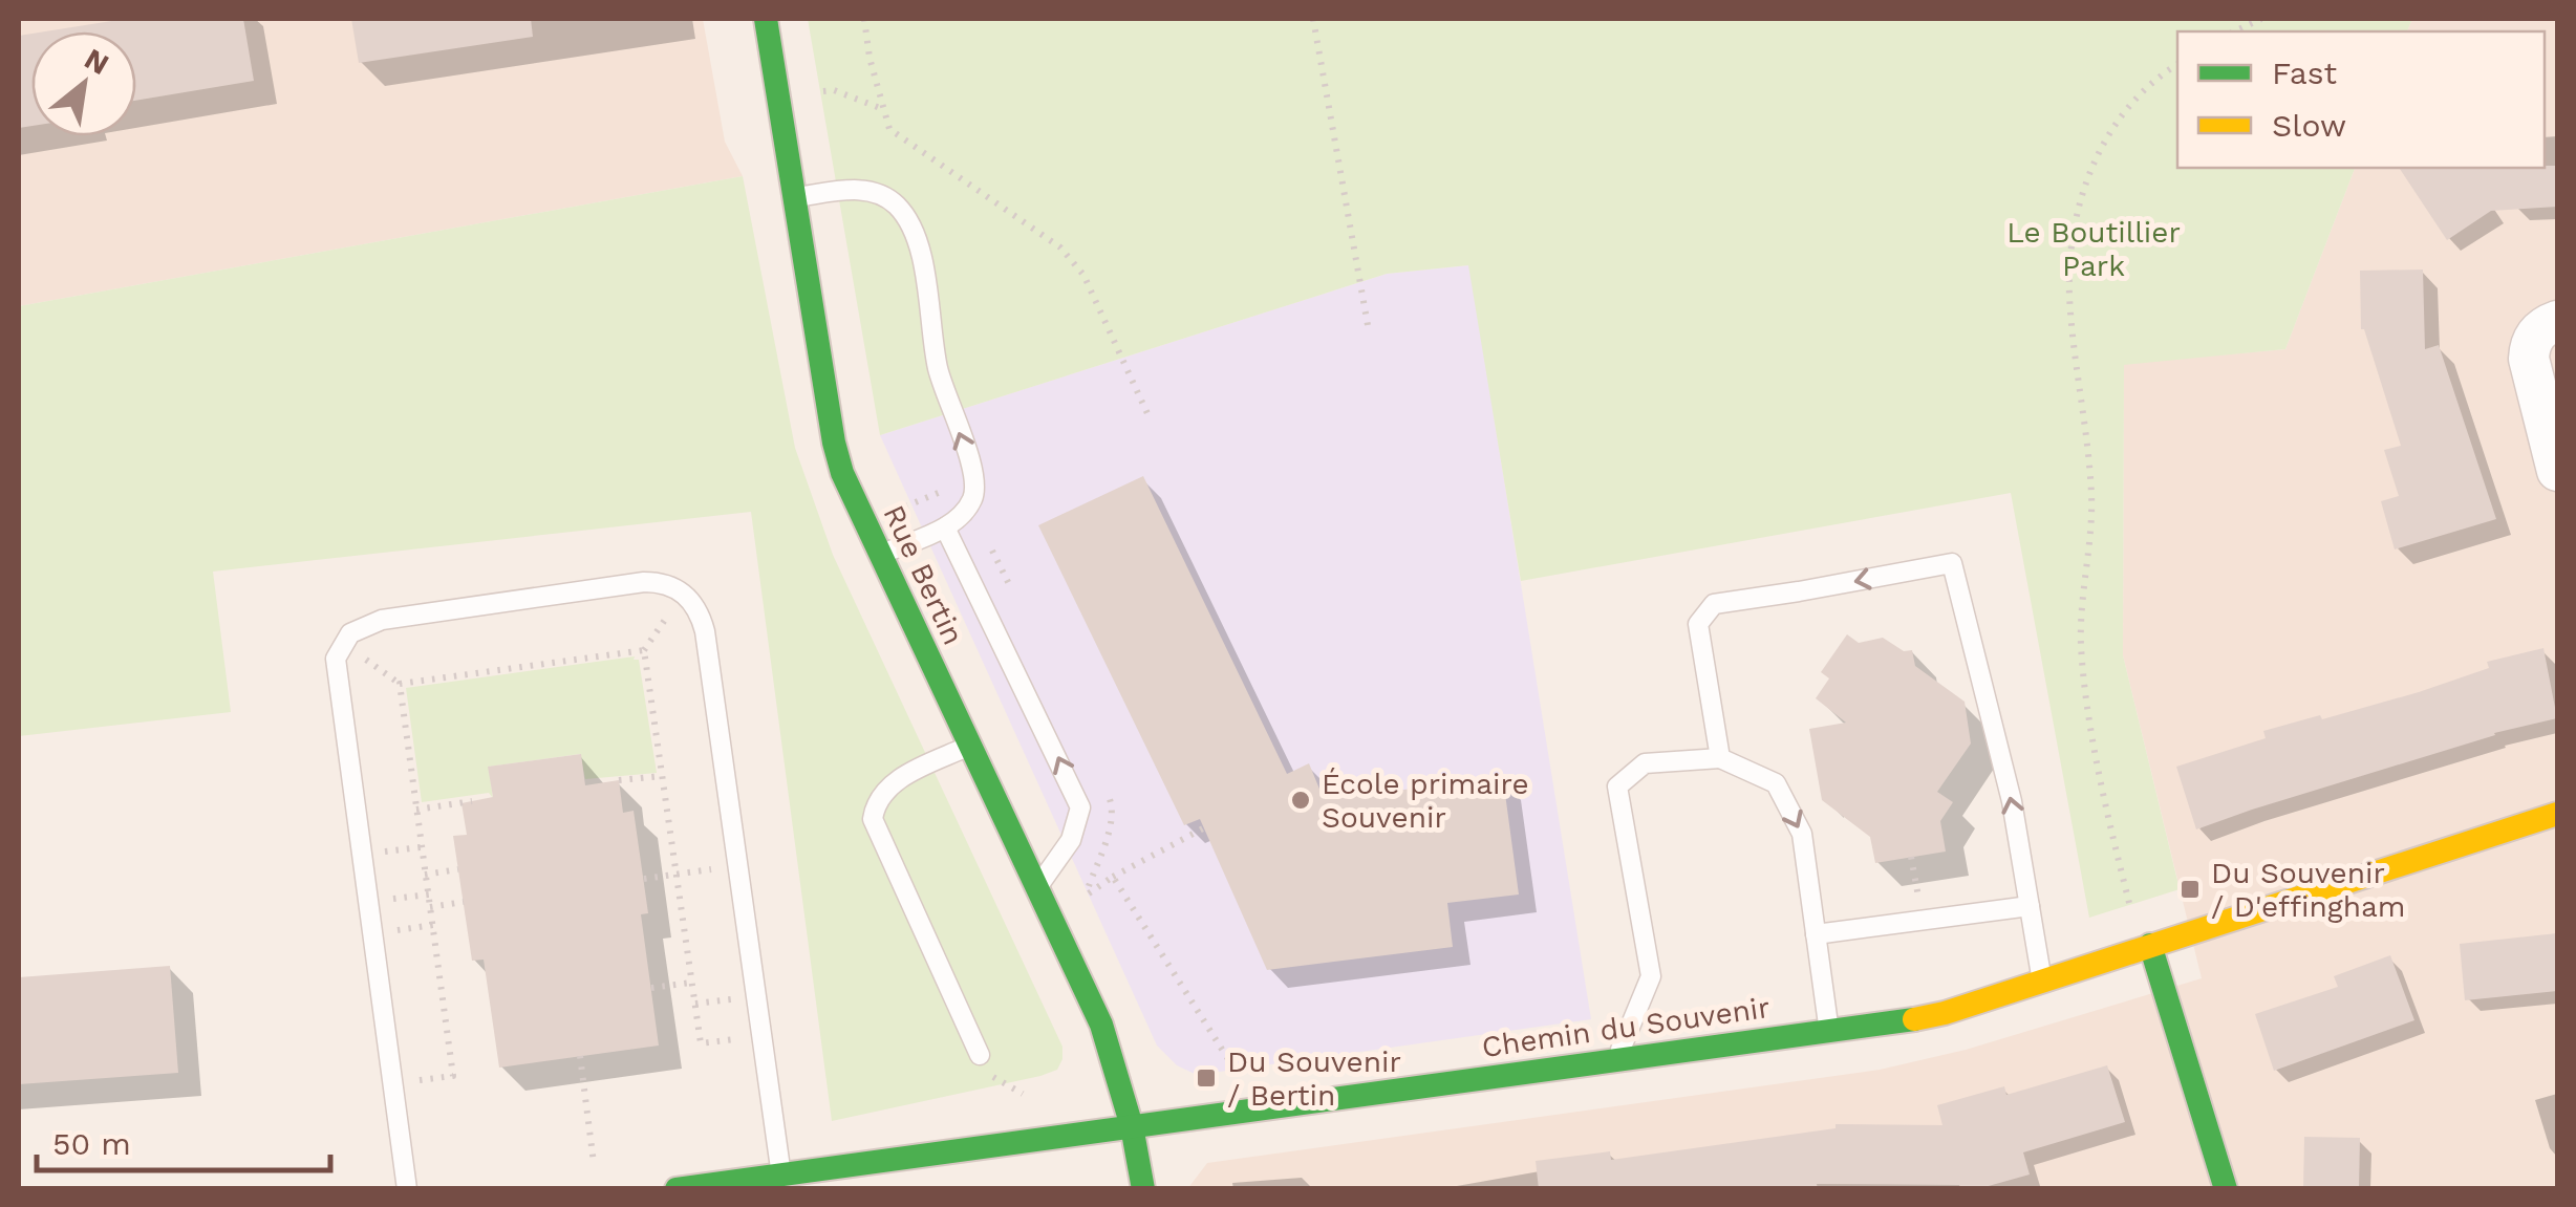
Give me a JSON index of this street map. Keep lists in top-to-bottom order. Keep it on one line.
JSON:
{"streets":{"street":["Rue Bertin","Chemin du Souvenir"]},"crossings":[["Rue Bertin","Chemin du Souvenir"]],"parks":["Le Boutillier Park"],"places":{"other":["École primaire Souvenir"],"transit":["Du Souvenir / D'effingham","Du Souvenir / Bertin"]},"legend":["Fast","Slow"],"scale_bar":"50 m","north":"top right"}
